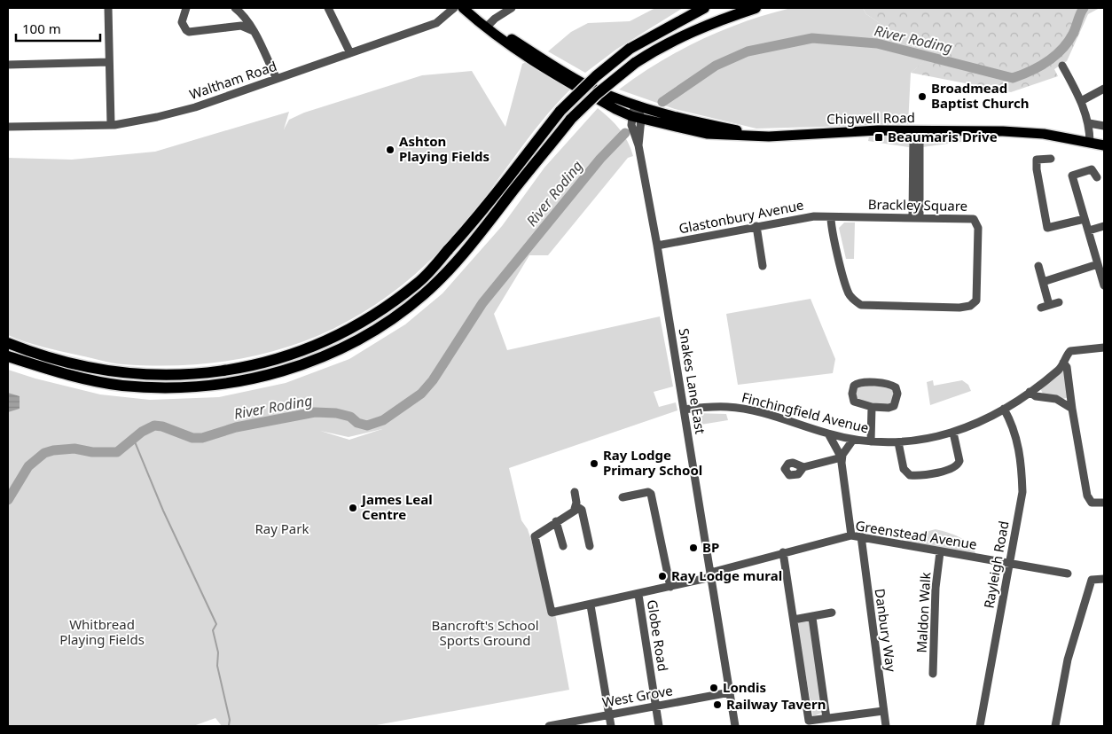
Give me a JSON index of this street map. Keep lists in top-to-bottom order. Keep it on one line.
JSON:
{"streets":{"main road":["Chigwell Road"],"street":["Waltham Road","Brackley Square","Glastonbury Avenue","Snakes Lane East","Finchingfield Avenue","Greenstead Avenue","Rayleigh Road","Maldon Walk","Danbury Way","Globe Road","West Grove"]},"crossings":[["Chigwell Road","Snakes Lane East"],["Brackley Square","Glastonbury Avenue"],["Glastonbury Avenue","Snakes Lane East"],["Snakes Lane East","Finchingfield Avenue"],["Snakes Lane East","Greenstead Avenue"],["Snakes Lane East","West Grove"],["Finchingfield Avenue","Rayleigh Road"],["Greenstead Avenue","Rayleigh Road"],["Greenstead Avenue","Maldon Walk"],["Greenstead Avenue","Danbury Way"],["Greenstead Avenue","Globe Road"],["Globe Road","West Grove"]],"water":["River Roding"],"parks":["Ray Park","Whitbread Playing Fields","Bancroft's School Sports Ground"],"places":{"other":["Broadmead Baptist Church","Ashton Playing Fields","Ray Lodge Primary School","James Leal Centre","BP","Ray Lodge mural","Londis","Railway Tavern"],"transit":["Beaumaris Drive"]},"scale_bar":"100 m"}
